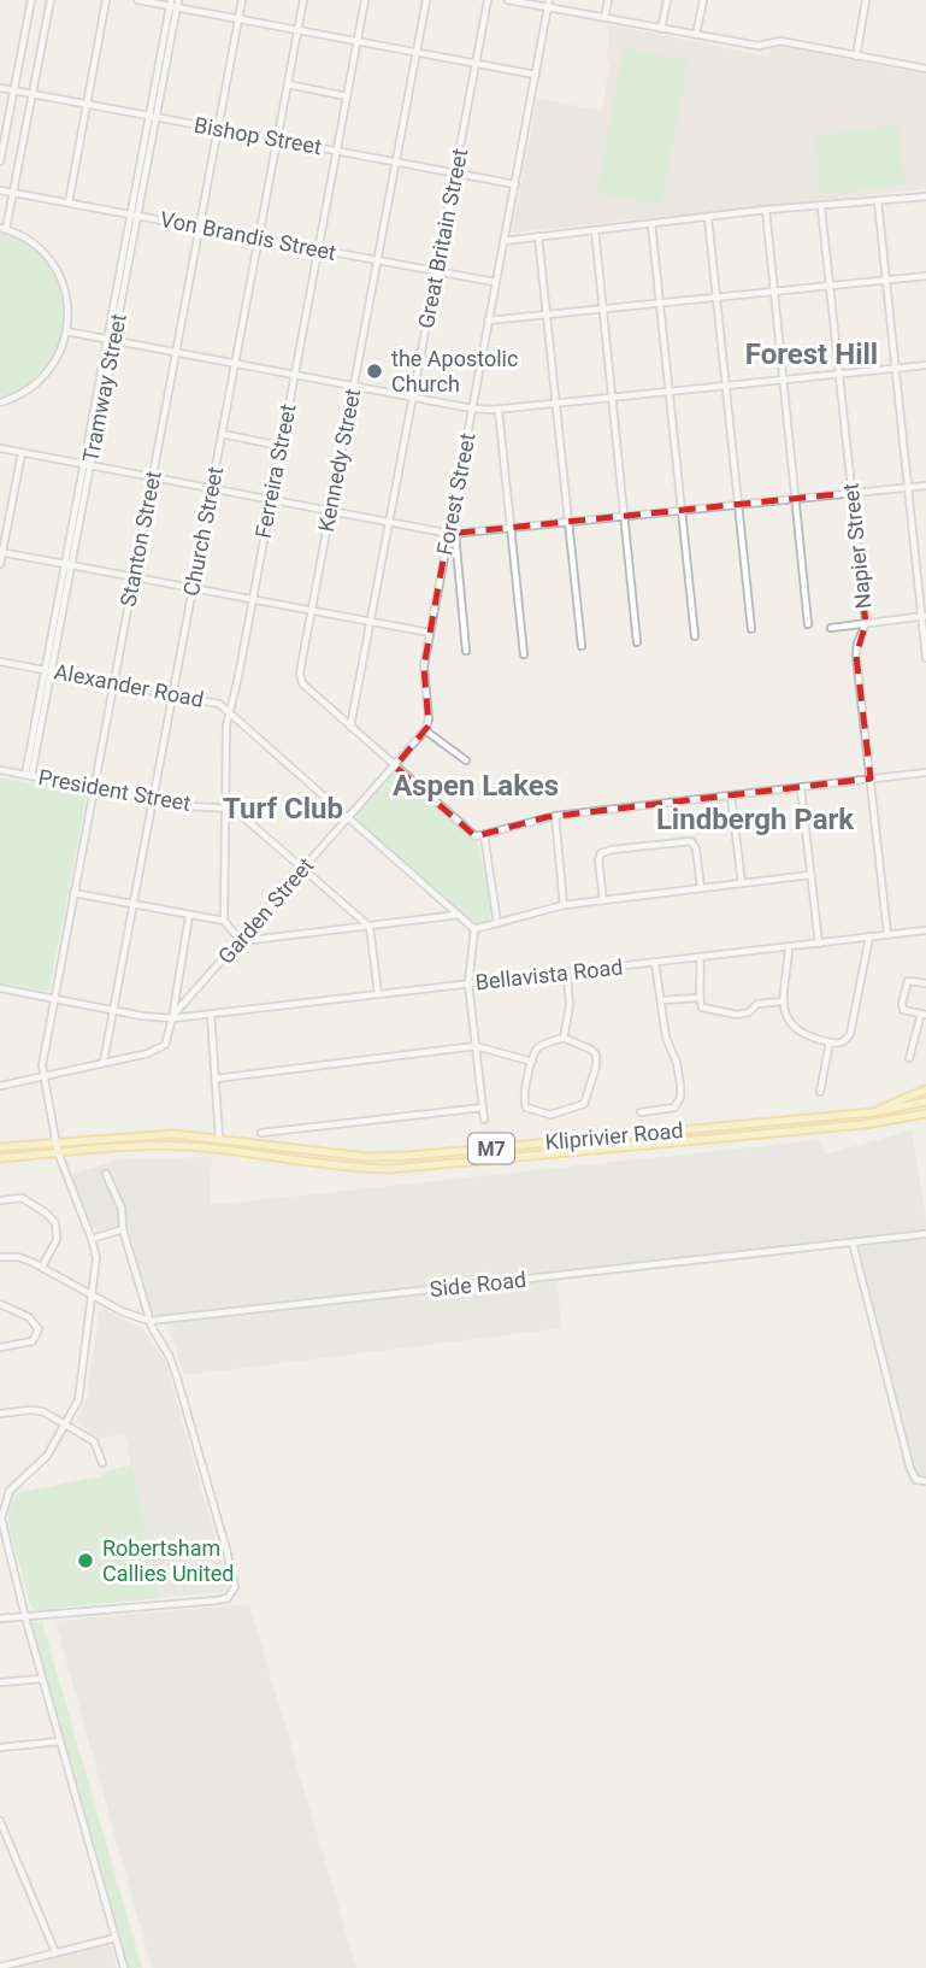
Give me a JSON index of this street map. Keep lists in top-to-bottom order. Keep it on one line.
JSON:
{"streets":{"main road":["Kliprivier Road","M7"],"street":["Bishop Street","Von Brandis Street","Great Britain Street","Tramway Street","Kennedy Street","Ferreira Street","Forest Street","Church Street","Stanton Street","Napier Street","Alexander Road","President Street","Garden Street","Bellavista Road","Side Road"]},"crossings":[["Bishop Street","Great Britain Street"],["Bishop Street","Tramway Street"],["Bishop Street","Kennedy Street"],["Bishop Street","Ferreira Street"],["Bishop Street","Forest Street"],["Bishop Street","Church Street"],["Bishop Street","Stanton Street"],["Von Brandis Street","Great Britain Street"],["Von Brandis Street","Tramway Street"],["Von Brandis Street","Kennedy Street"],["Von Brandis Street","Ferreira Street"],["Von Brandis Street","Forest Street"],["Von Brandis Street","Church Street"],["Von Brandis Street","Stanton Street"],["Great Britain Street","Kennedy Street"],["Tramway Street","Alexander Road"],["Tramway Street","President Street"],["Kennedy Street","Garden Street"],["Ferreira Street","Alexander Road"],["Ferreira Street","President Street"],["Forest Street","Garden Street"],["Church Street","Alexander Road"],["Church Street","President Street"],["Stanton Street","Alexander Road"],["Stanton Street","President Street"],["Stanton Street","Kliprivier Road"],["Napier Street","Bellavista Road"],["Alexander Road","Garden Street"],["President Street","Garden Street"],["Garden Street","Bellavista Road"]],"districts":["Forest Hill","Aspen Lakes","Turf Club","Lindbergh Park"],"places":["the Apostolic Church","Robertsham Callies United"]}
